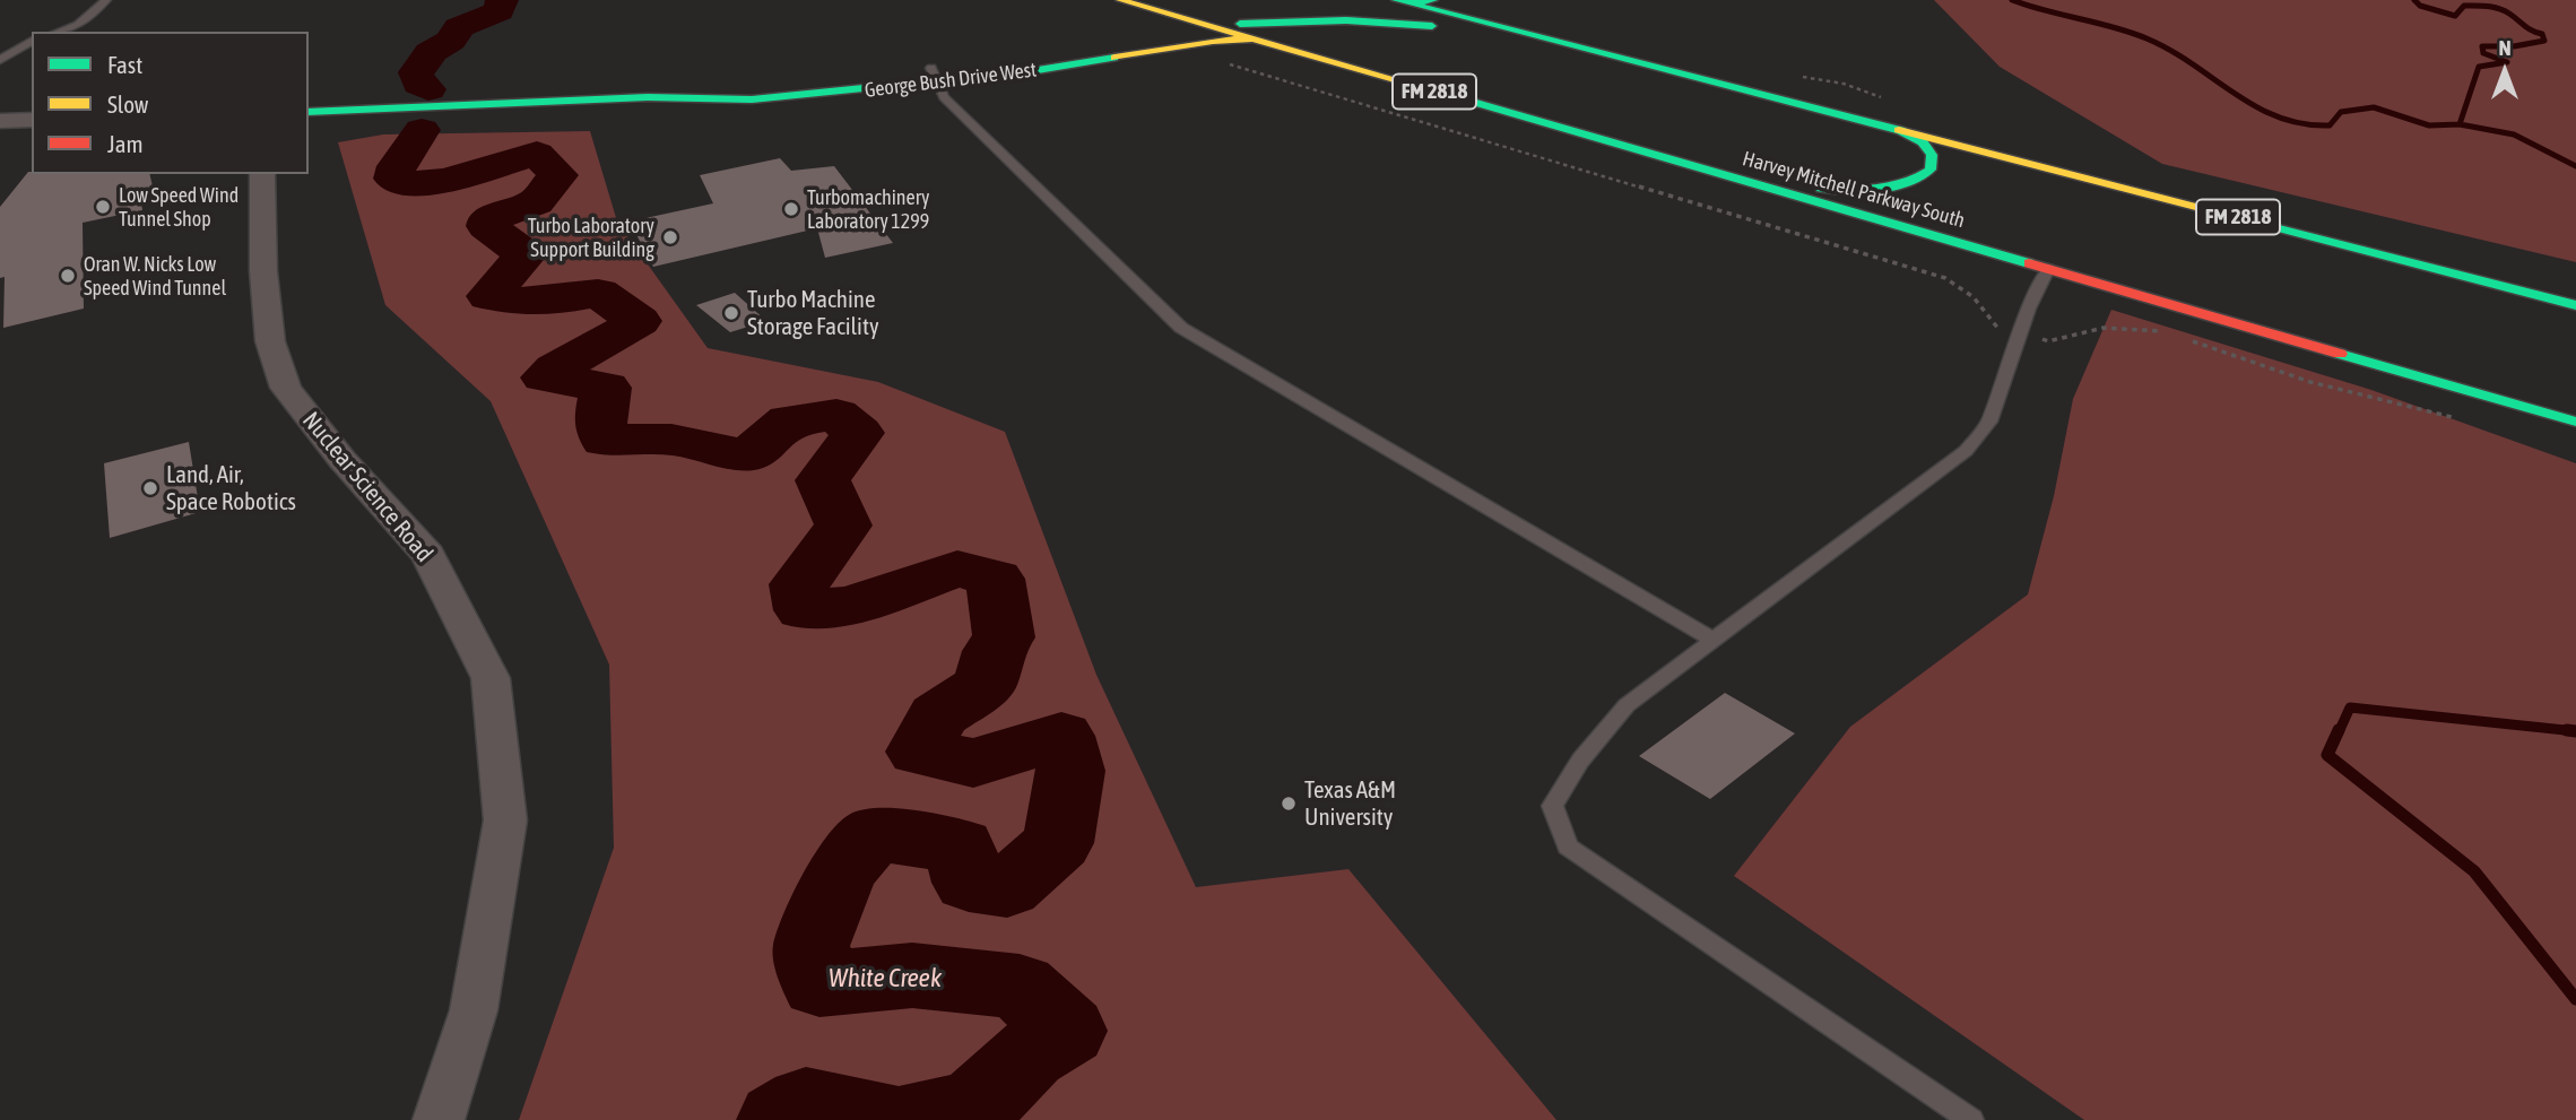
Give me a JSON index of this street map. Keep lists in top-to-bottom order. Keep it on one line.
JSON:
{"streets":{"main road":["George Bush Drive West","FM 2818","Harvey Mitchell Parkway South"],"street":["Nuclear Science Road"]},"crossings":[["George Bush Drive West","Harvey Mitchell Parkway South"]],"water":["White Creek"],"places":["Low Speed Wind Tunnel Shop","Turbomachinery Laboratory 1299","Turbo Laboratory Support Building","Oran W. Nicks Low Speed Wind Tunnel","Turbo Machine Storage Facility","Land, Air, Space Robotics","Texas A&M University"],"legend":["Fast","Slow","Jam"],"north":"top"}
